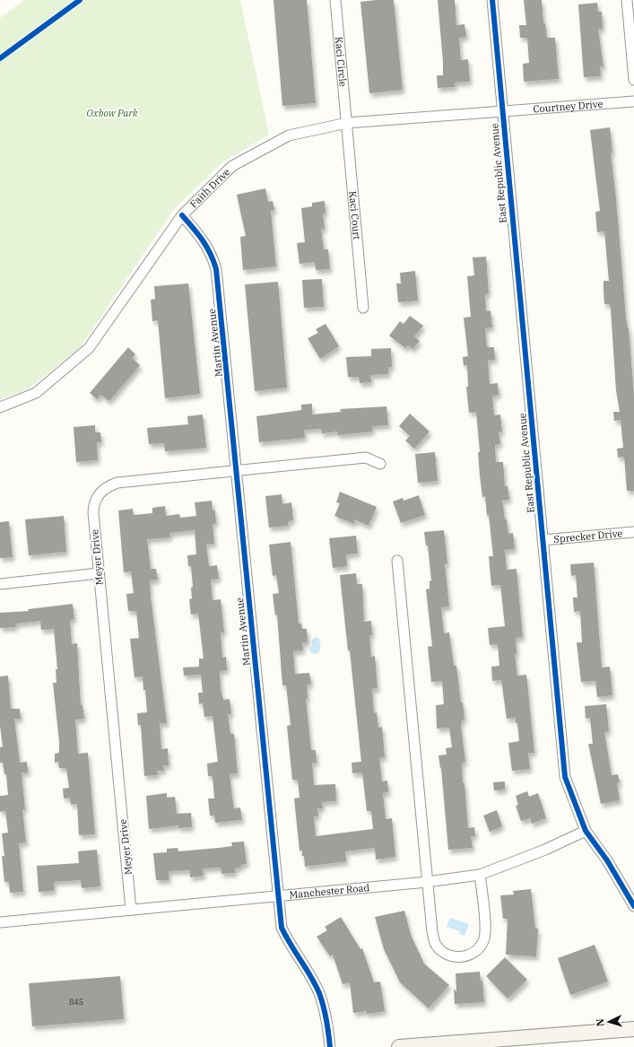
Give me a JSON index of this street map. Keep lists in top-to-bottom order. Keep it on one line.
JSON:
{"streets":{"street":["Kaci Circle","Courtney Drive","East Republic Avenue","Faith Drive","Kaci Court","Martin Avenue","Sprecker Drive","Meyer Drive","Manchester Road"]},"crossings":[["Kaci Circle","Faith Drive"],["Kaci Circle","Kaci Court"],["Courtney Drive","East Republic Avenue"],["Courtney Drive","Faith Drive"],["East Republic Avenue","Faith Drive"],["East Republic Avenue","Sprecker Drive"],["East Republic Avenue","Manchester Road"],["Faith Drive","Kaci Court"],["Faith Drive","Martin Avenue"],["Martin Avenue","Meyer Drive"],["Martin Avenue","Manchester Road"],["Meyer Drive","Manchester Road"]],"parks":["Oxbow Park"],"house_numbers":["845"],"north":"left"}
